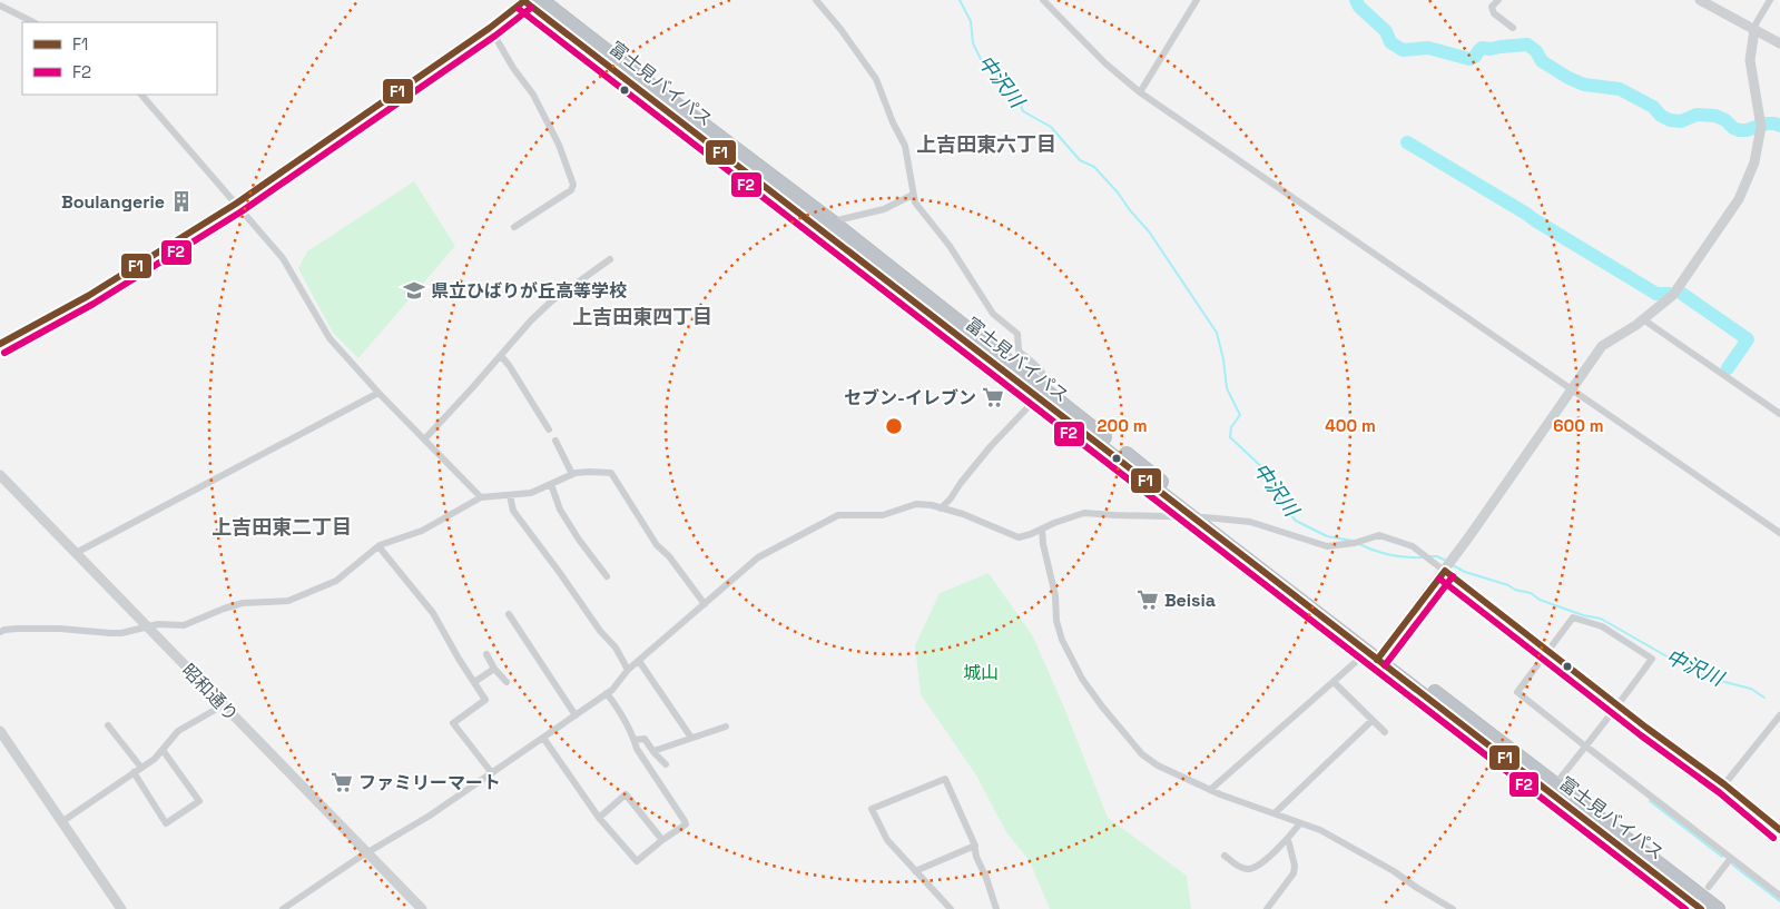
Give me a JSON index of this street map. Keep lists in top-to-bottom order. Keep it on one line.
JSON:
{"streets":{"highway":["富士見バイパス"],"street":["昭和通り"]},"districts":["上吉田東六丁目","上吉田東四丁目","上吉田東二丁目"],"water":["中沢川"],"parks":["城山"],"places":{"building":["Boulangerie"],"school or university":["県立ひばりが丘高等学校"],"supermarket":["セブン-イレブン","Beisia","ファミリーマート"]},"lines":["transit line F1","transit line F2"],"legend":["F1","F2"],"rings":["200 m","400 m","600 m"]}
